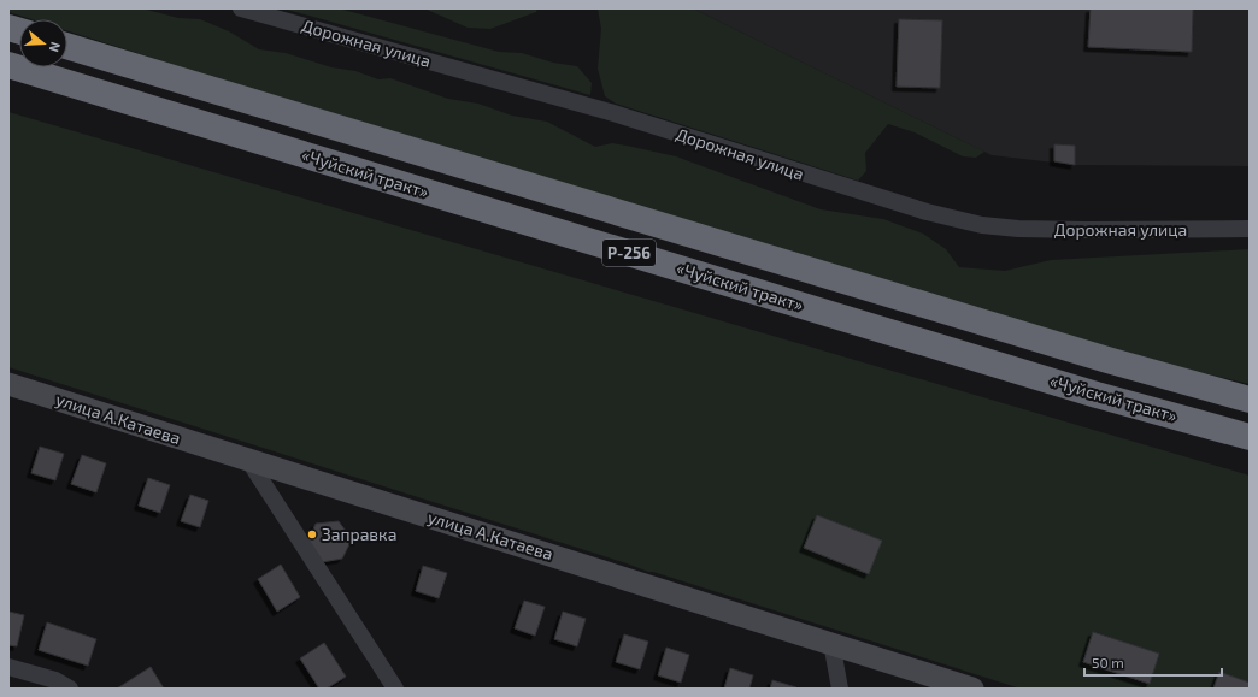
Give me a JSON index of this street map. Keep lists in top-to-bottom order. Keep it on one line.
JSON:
{"streets":{"highway":["«Чуйский тракт»","Р-256"],"street":["Дорожная улица","улица А.Катаева"]},"places":["Заправка"],"scale_bar":"50 m","north":"right"}
